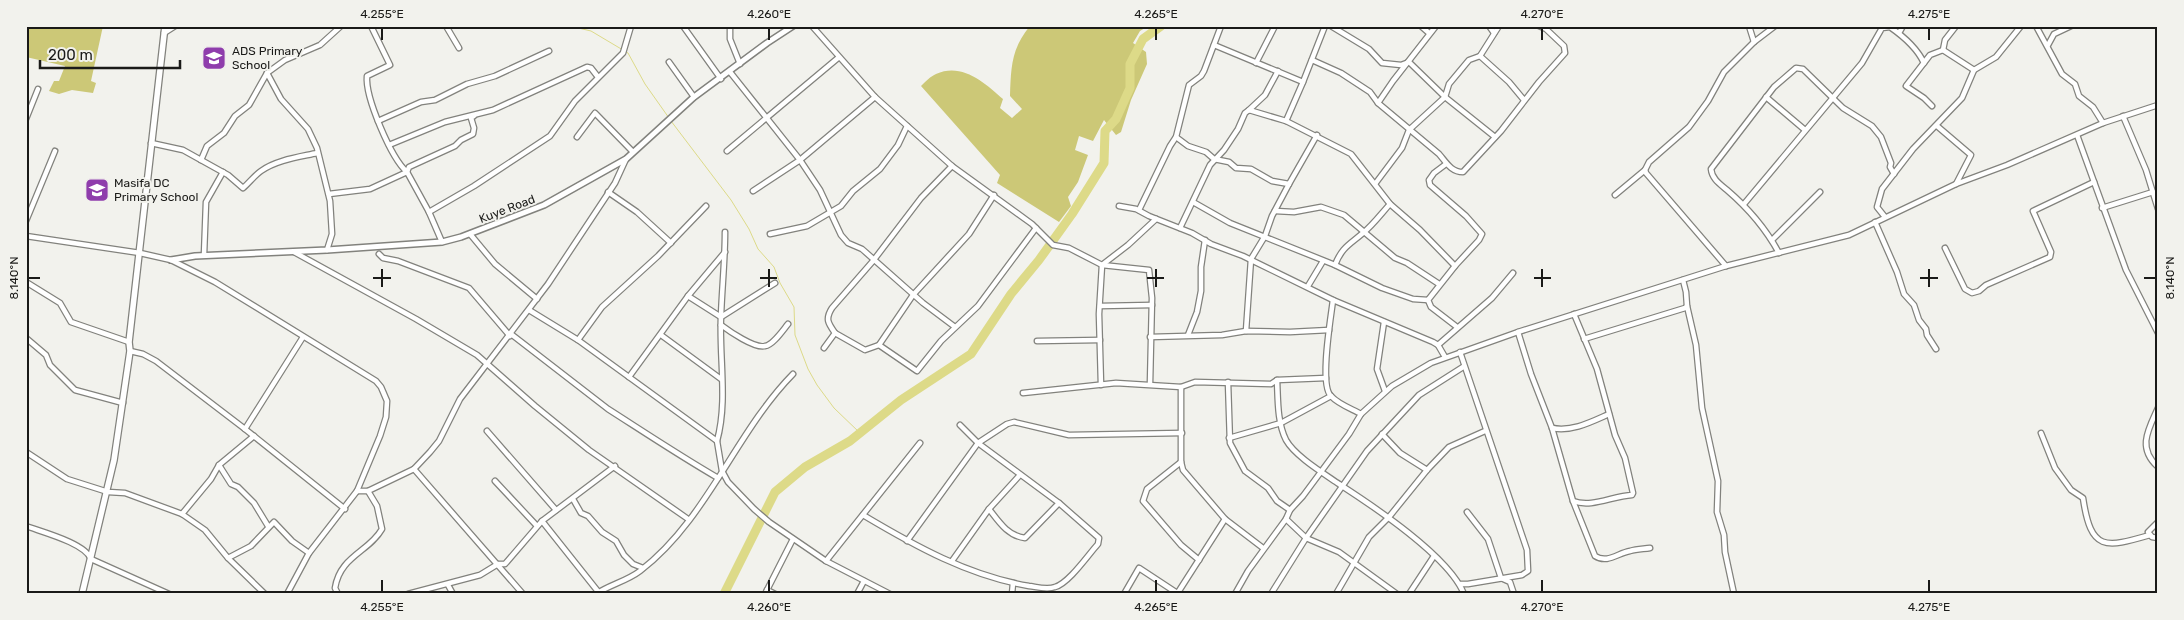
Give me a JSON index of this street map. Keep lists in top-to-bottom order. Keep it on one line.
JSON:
{"streets":{"street":["Kuye Road"]},"places":{"school or university":["ADS Primary School","Masifa DC Primary School"]},"scale_bar":"200 m","coordinates":["4.255°E","4.260°E","4.265°E","4.270°E","4.275°E","8.140°N"]}
